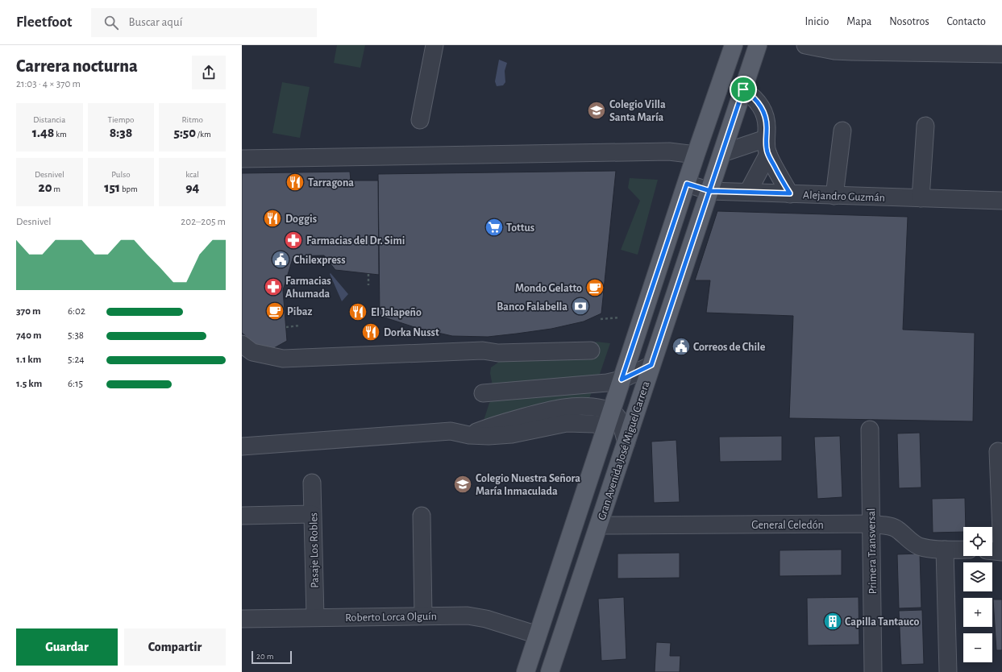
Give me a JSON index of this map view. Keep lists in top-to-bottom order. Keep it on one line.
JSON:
{"streets":{"main road":["Gran Avenida José Miguel Carrera"],"street":["Alejandro Guzmán","General Celedón","Pasaje Los Robles","Primera Transversal","Roberto Lorca Olguín"]},"crossings":[["Alejandro Guzmán","Gran Avenida José Miguel Carrera"],["Gran Avenida José Miguel Carrera","General Celedón"],["Gran Avenida José Miguel Carrera","Roberto Lorca Olguín"],["General Celedón","Primera Transversal"],["Pasaje Los Robles","Roberto Lorca Olguín"]],"places":{"school or university":["Colegio Villa Santa María","Colegio Nuestra Señora María Inmaculada"],"restaurant":["Tarragona","Doggis","El Jalapeño","Dorka Nusst"],"supermarket":["Tottus"],"pharmacy":["Farmacias del Dr. Simi","Farmacias Ahumada"],"public building":["Chilexpress","Correos de Chile"],"cafe":["Mondo Gelatto","Pibaz"],"bank":["Banco Falabella"],"building":["Capilla Tantauco"]},"scale_bar":"20 m","page":{"header":"Fleetfoot","search":"Buscar aquí","nav":["Inicio","Mapa","Nosotros","Contacto"],"heading":["Carrera nocturna","21:03 · 4 × 370 m"],"stats":[["Distancia","1.48 km"],["Tiempo","8:38"],["Ritmo","5:50 /km"],["Desnivel","20 m"],["Pulso","151 bpm"],["kcal","94"]],"chart":["Desnivel","202–205 m"],"list":[{"name":"370 m","note":"6:02"},{"name":"740 m","note":"5:38"},{"name":"1.1 km","note":"5:24"},{"name":"1.5 km","note":"6:15"}],"map_buttons":["+","−"],"buttons":["Guardar","Compartir"],"scale":"20 m"}}
